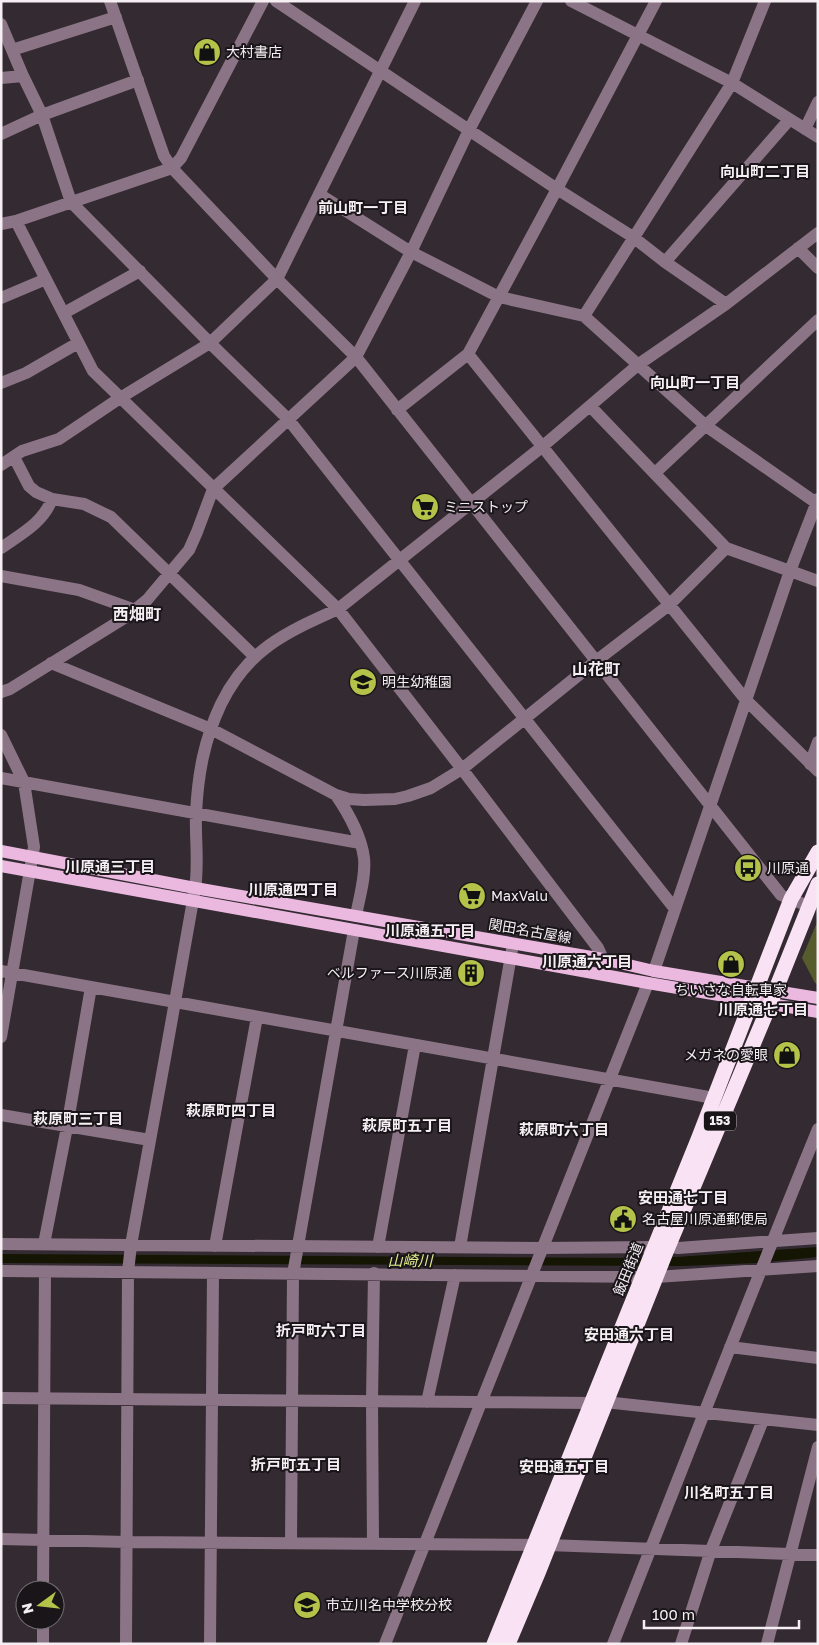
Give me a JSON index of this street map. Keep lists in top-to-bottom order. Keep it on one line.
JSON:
{"streets":{"highway":["153","飯田街道"],"main road":["関田名古屋線"]},"crossings":[["関田名古屋線","飯田街道"]],"districts":["向山町二丁目","前山町一丁目","向山町一丁目","西畑町","山花町","川原通三丁目","川原通四丁目","川原通五丁目","川原通六丁目","川原通七丁目","萩原町四丁目","萩原町三丁目","萩原町五丁目","萩原町六丁目","安田通七丁目","折戸町六丁目","安田通六丁目","折戸町五丁目","安田通五丁目","川名町五丁目"],"water":["山崎川"],"places":{"shop":["大村書店","ちいさな自転車家","メガネの愛眼"],"supermarket":["ミニストップ","MaxValu"],"school or university":["明生幼稚園","市立川名中学校分校"],"bus stop":["川原通"],"building":["ベルファース川原通"],"public building":["名古屋川原通郵便局"]},"scale_bar":"100 m","north":"left"}
